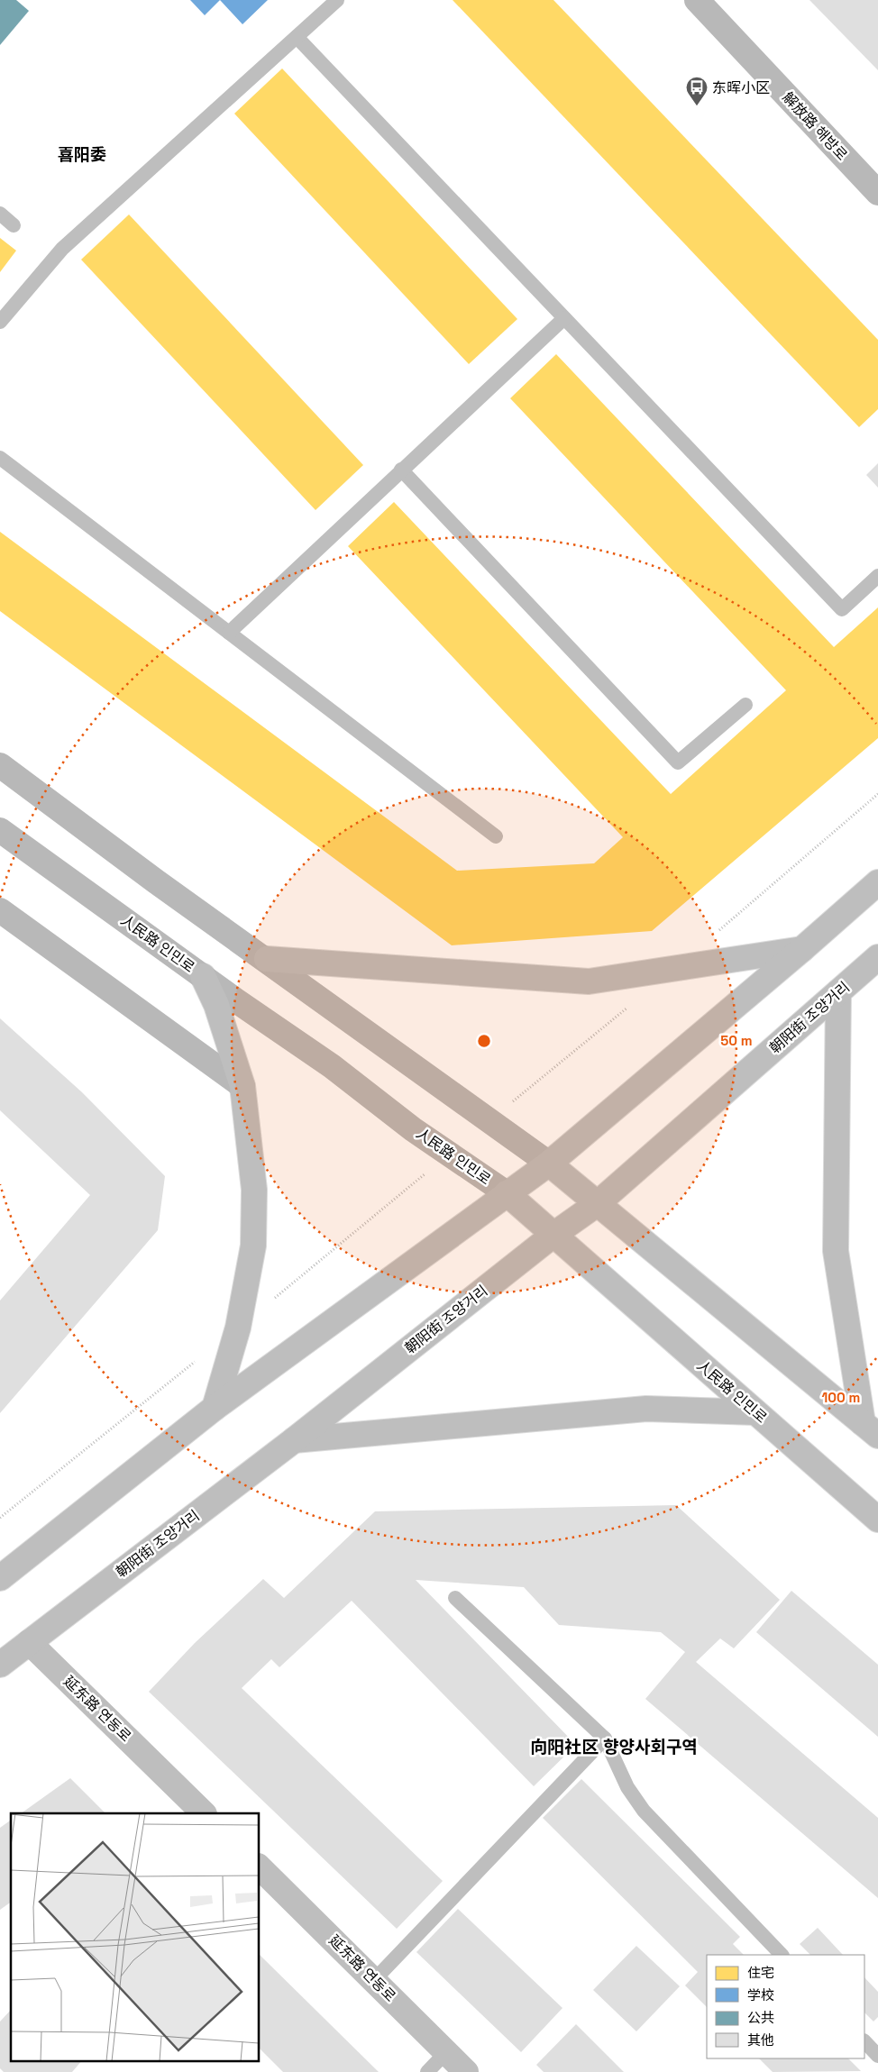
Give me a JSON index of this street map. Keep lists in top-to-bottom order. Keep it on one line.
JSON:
{"streets":{"main road":["解放路 해방로","人民路 인민로","朝阳街 조양거리","延东路 연동로"]},"crossings":[["人民路 인민로","朝阳街 조양거리"],["朝阳街 조양거리","延东路 연동로"]],"districts":["喜阳委","向阳社区 향양사회구역"],"places":{"bus stop":["东晖小区"]},"legend":["住宅","学校","公共","其他"],"rings":["50 m","100 m"]}
